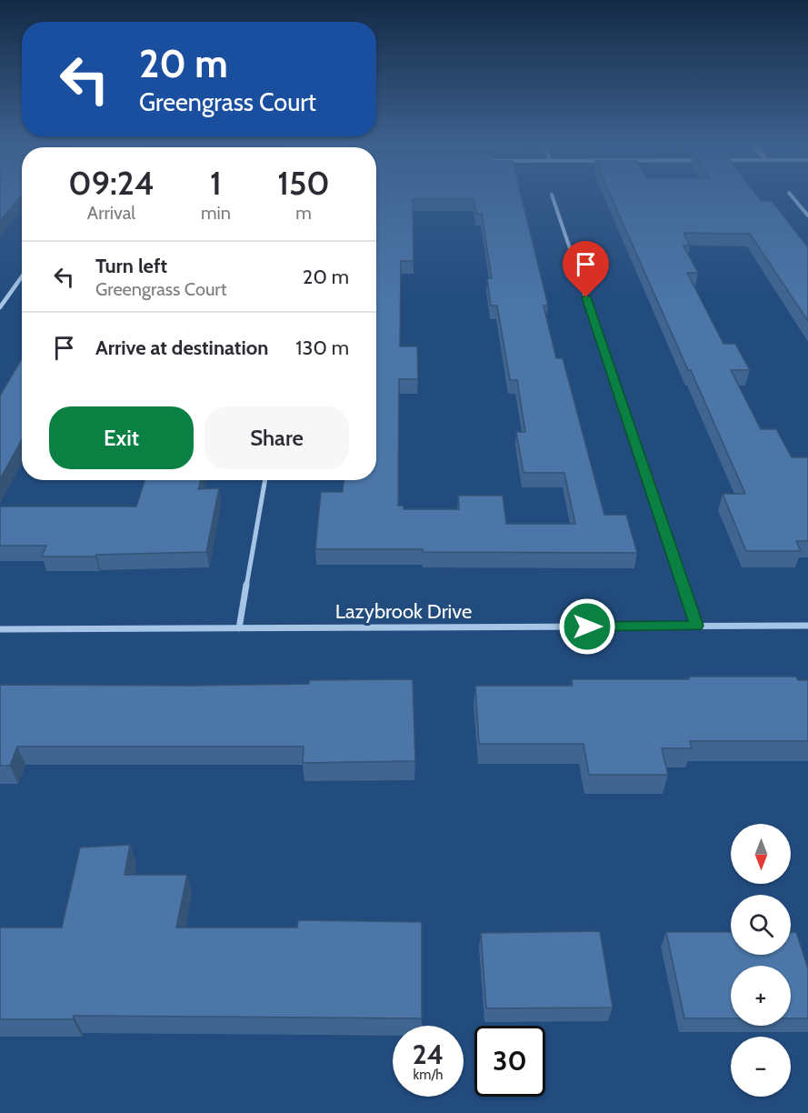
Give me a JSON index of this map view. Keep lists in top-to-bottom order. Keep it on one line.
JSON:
{"streets":{"street":["Lazybrook Drive"]},"north":"bottom","page":{"turn":["20 m","Greengrass Court"],"eta":["09:24","Arrival","1","min","150","m"],"list":[{"name":"Turn left","note":"Greengrass Court","value":"20 m"},{"name":"Arrive at destination","value":"130 m"}],"buttons":["Exit","Share"],"map_buttons":["+","−"],"speed":"24 km/h","limit":"30"}}
